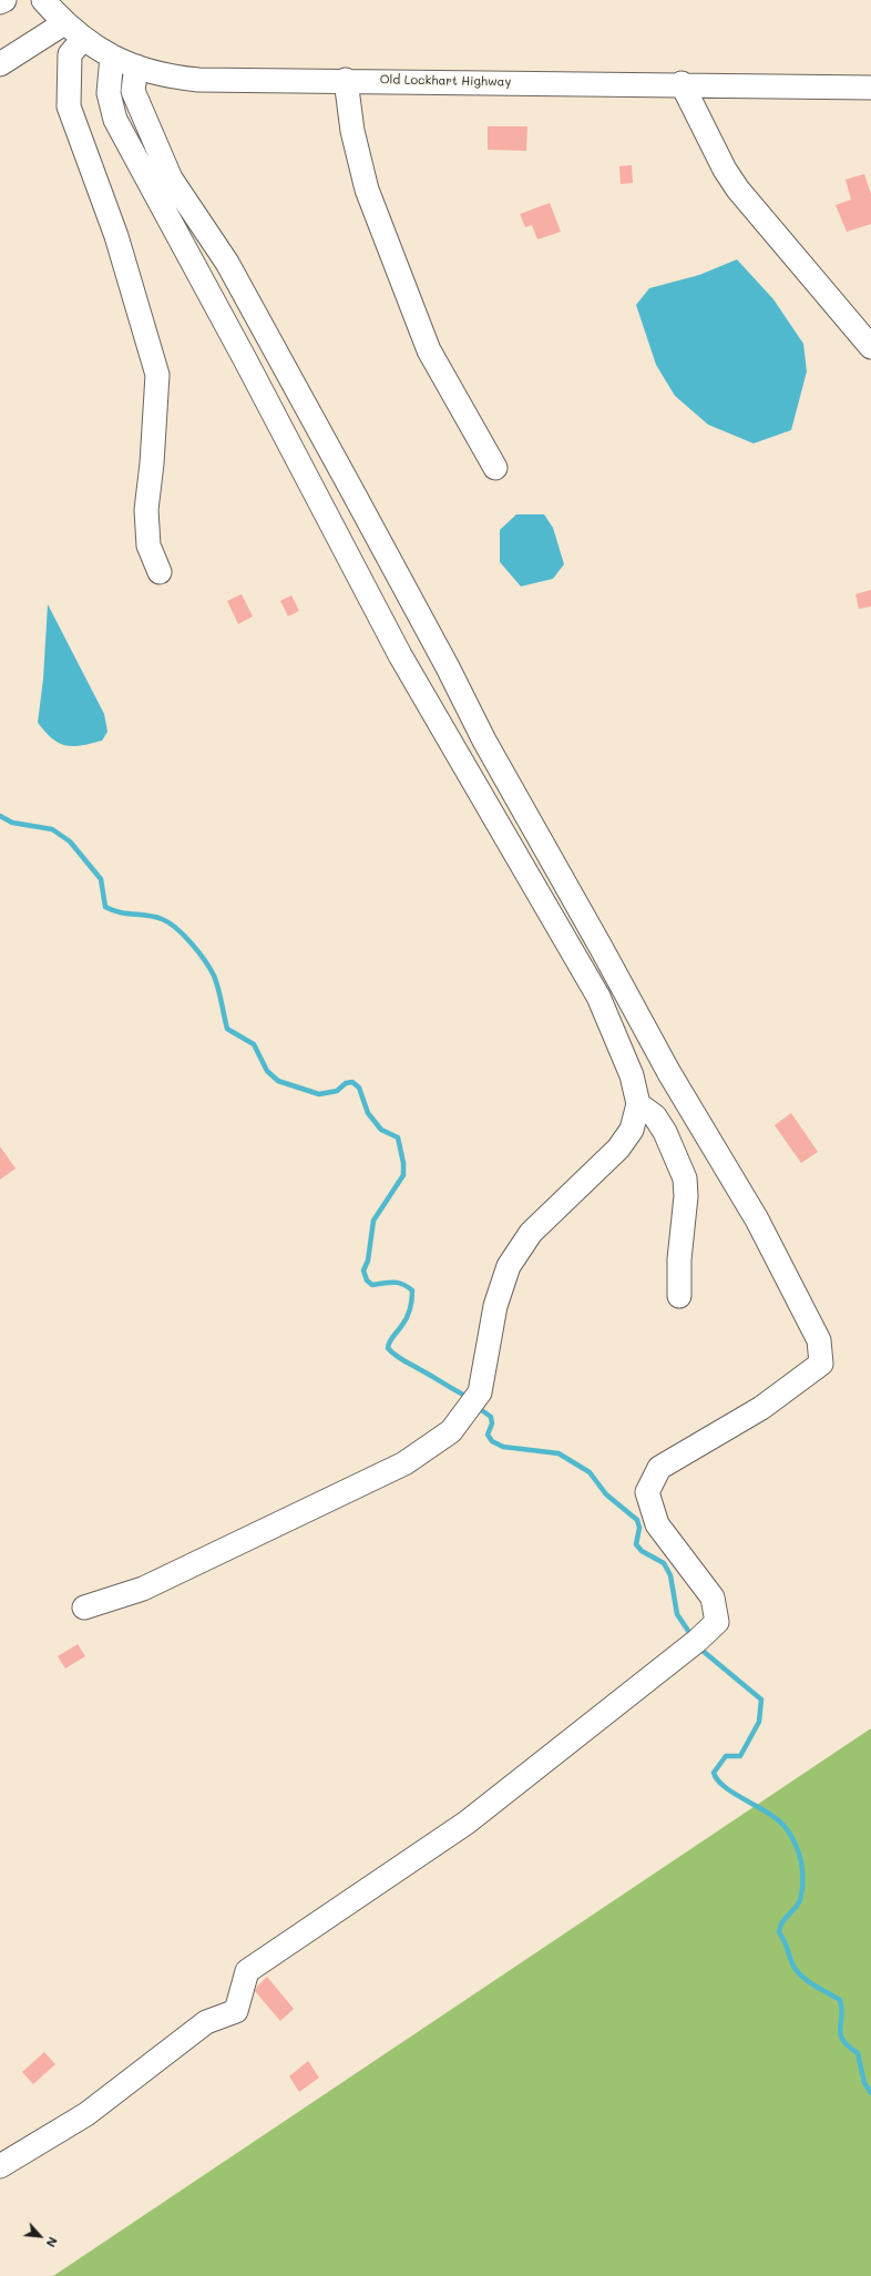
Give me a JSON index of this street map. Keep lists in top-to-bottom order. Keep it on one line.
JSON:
{"streets":{"street":["Old Lockhart Highway"]},"north":"bottom right"}
